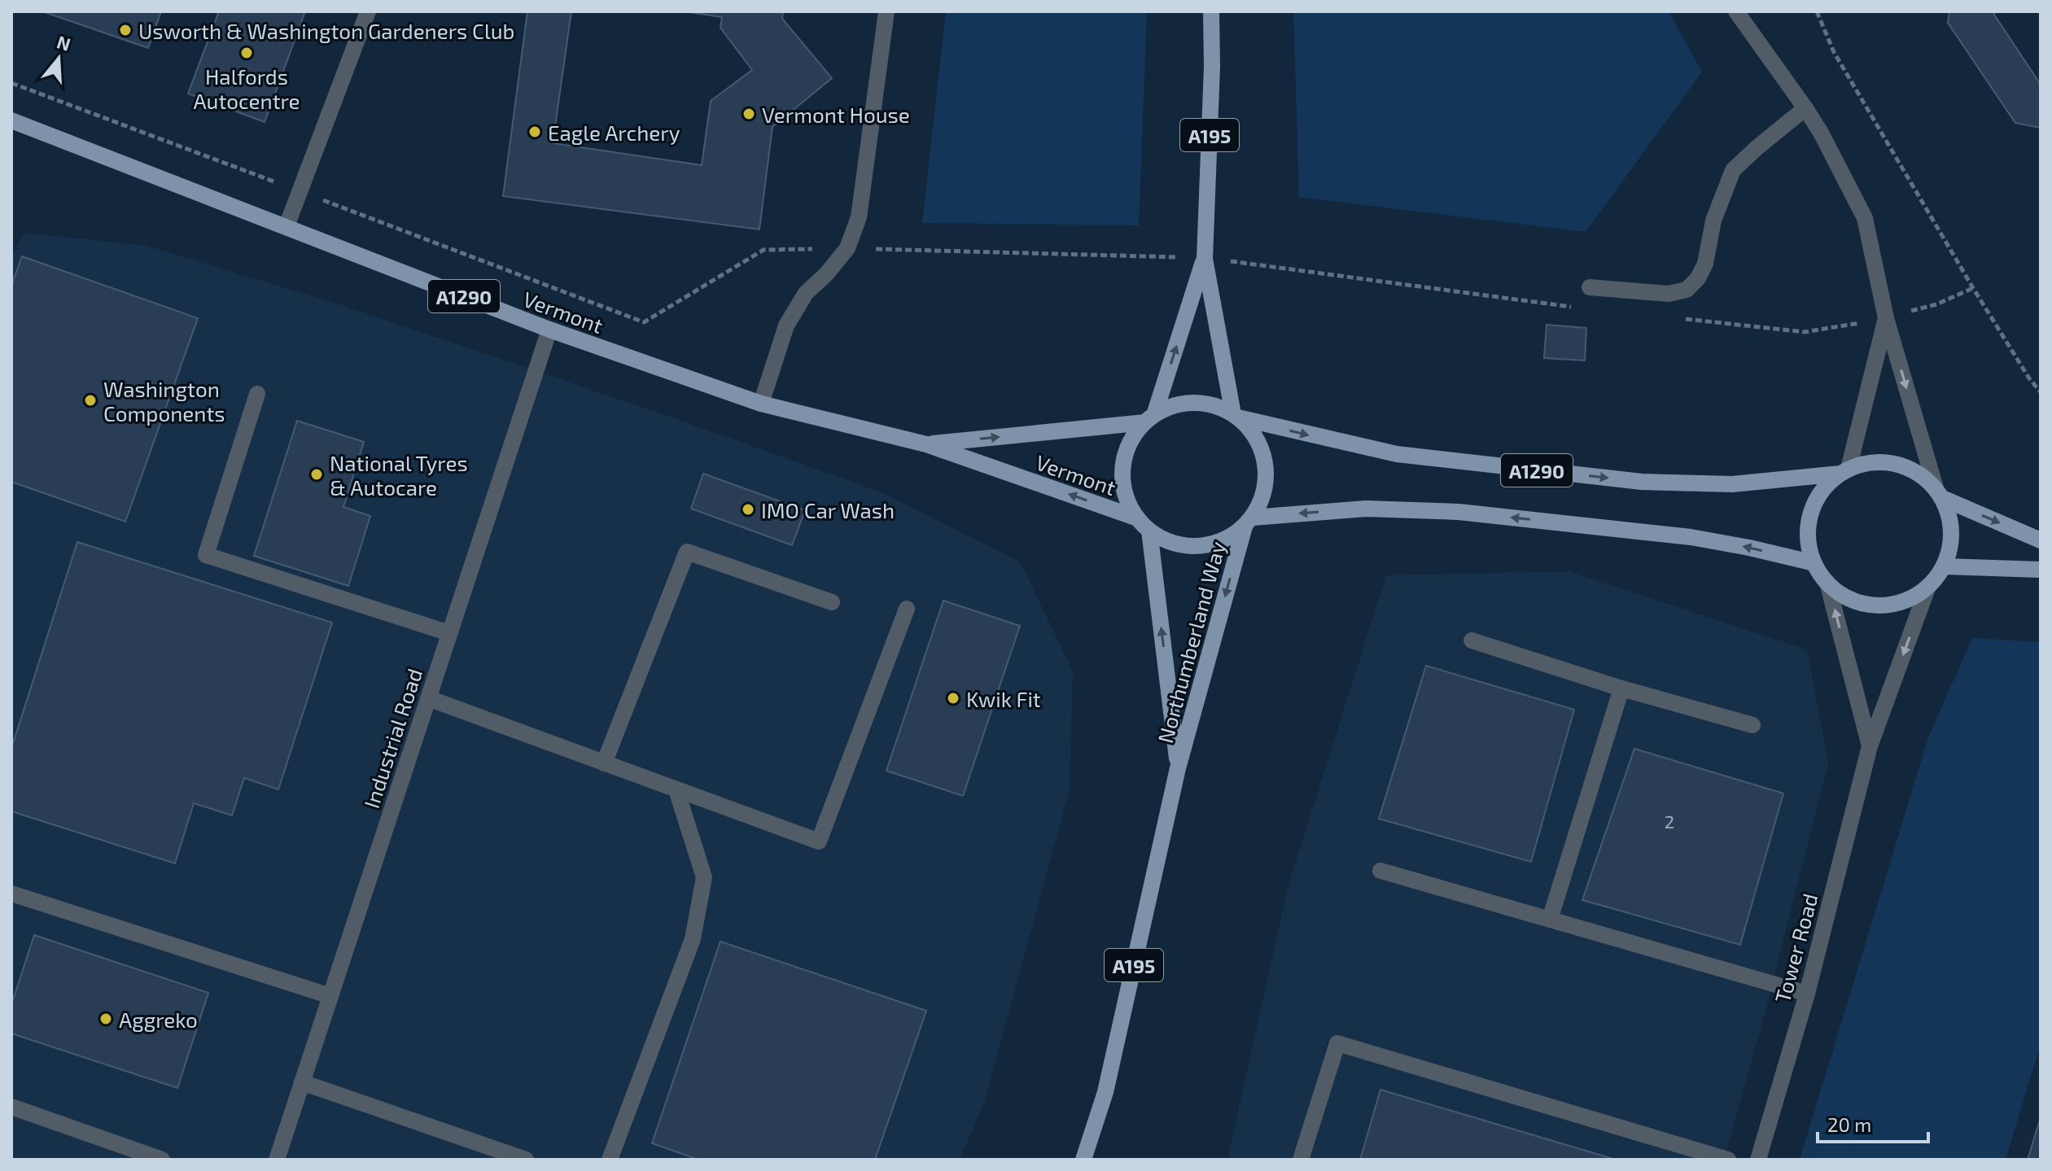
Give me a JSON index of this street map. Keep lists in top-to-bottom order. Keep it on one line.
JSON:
{"streets":{"main road":["A195","A1290","Vermont","Northumberland Way"],"street":["Industrial Road","Tower Road"]},"crossings":[["A195","A1290"],["A195","Vermont"],["A195","Northumberland Way"],["A1290","Vermont"],["A1290","Northumberland Way"],["A1290","Tower Road"],["Vermont","Northumberland Way"],["Vermont","Industrial Road"]],"places":["Usworth & Washington Gardeners Club","Halfords Autocentre","Vermont House","Eagle Archery","Washington Components","National Tyres & Autocare","IMO Car Wash","Kwik Fit","Aggreko"],"house_numbers":["2"],"scale_bar":"20 m","north":"top"}
